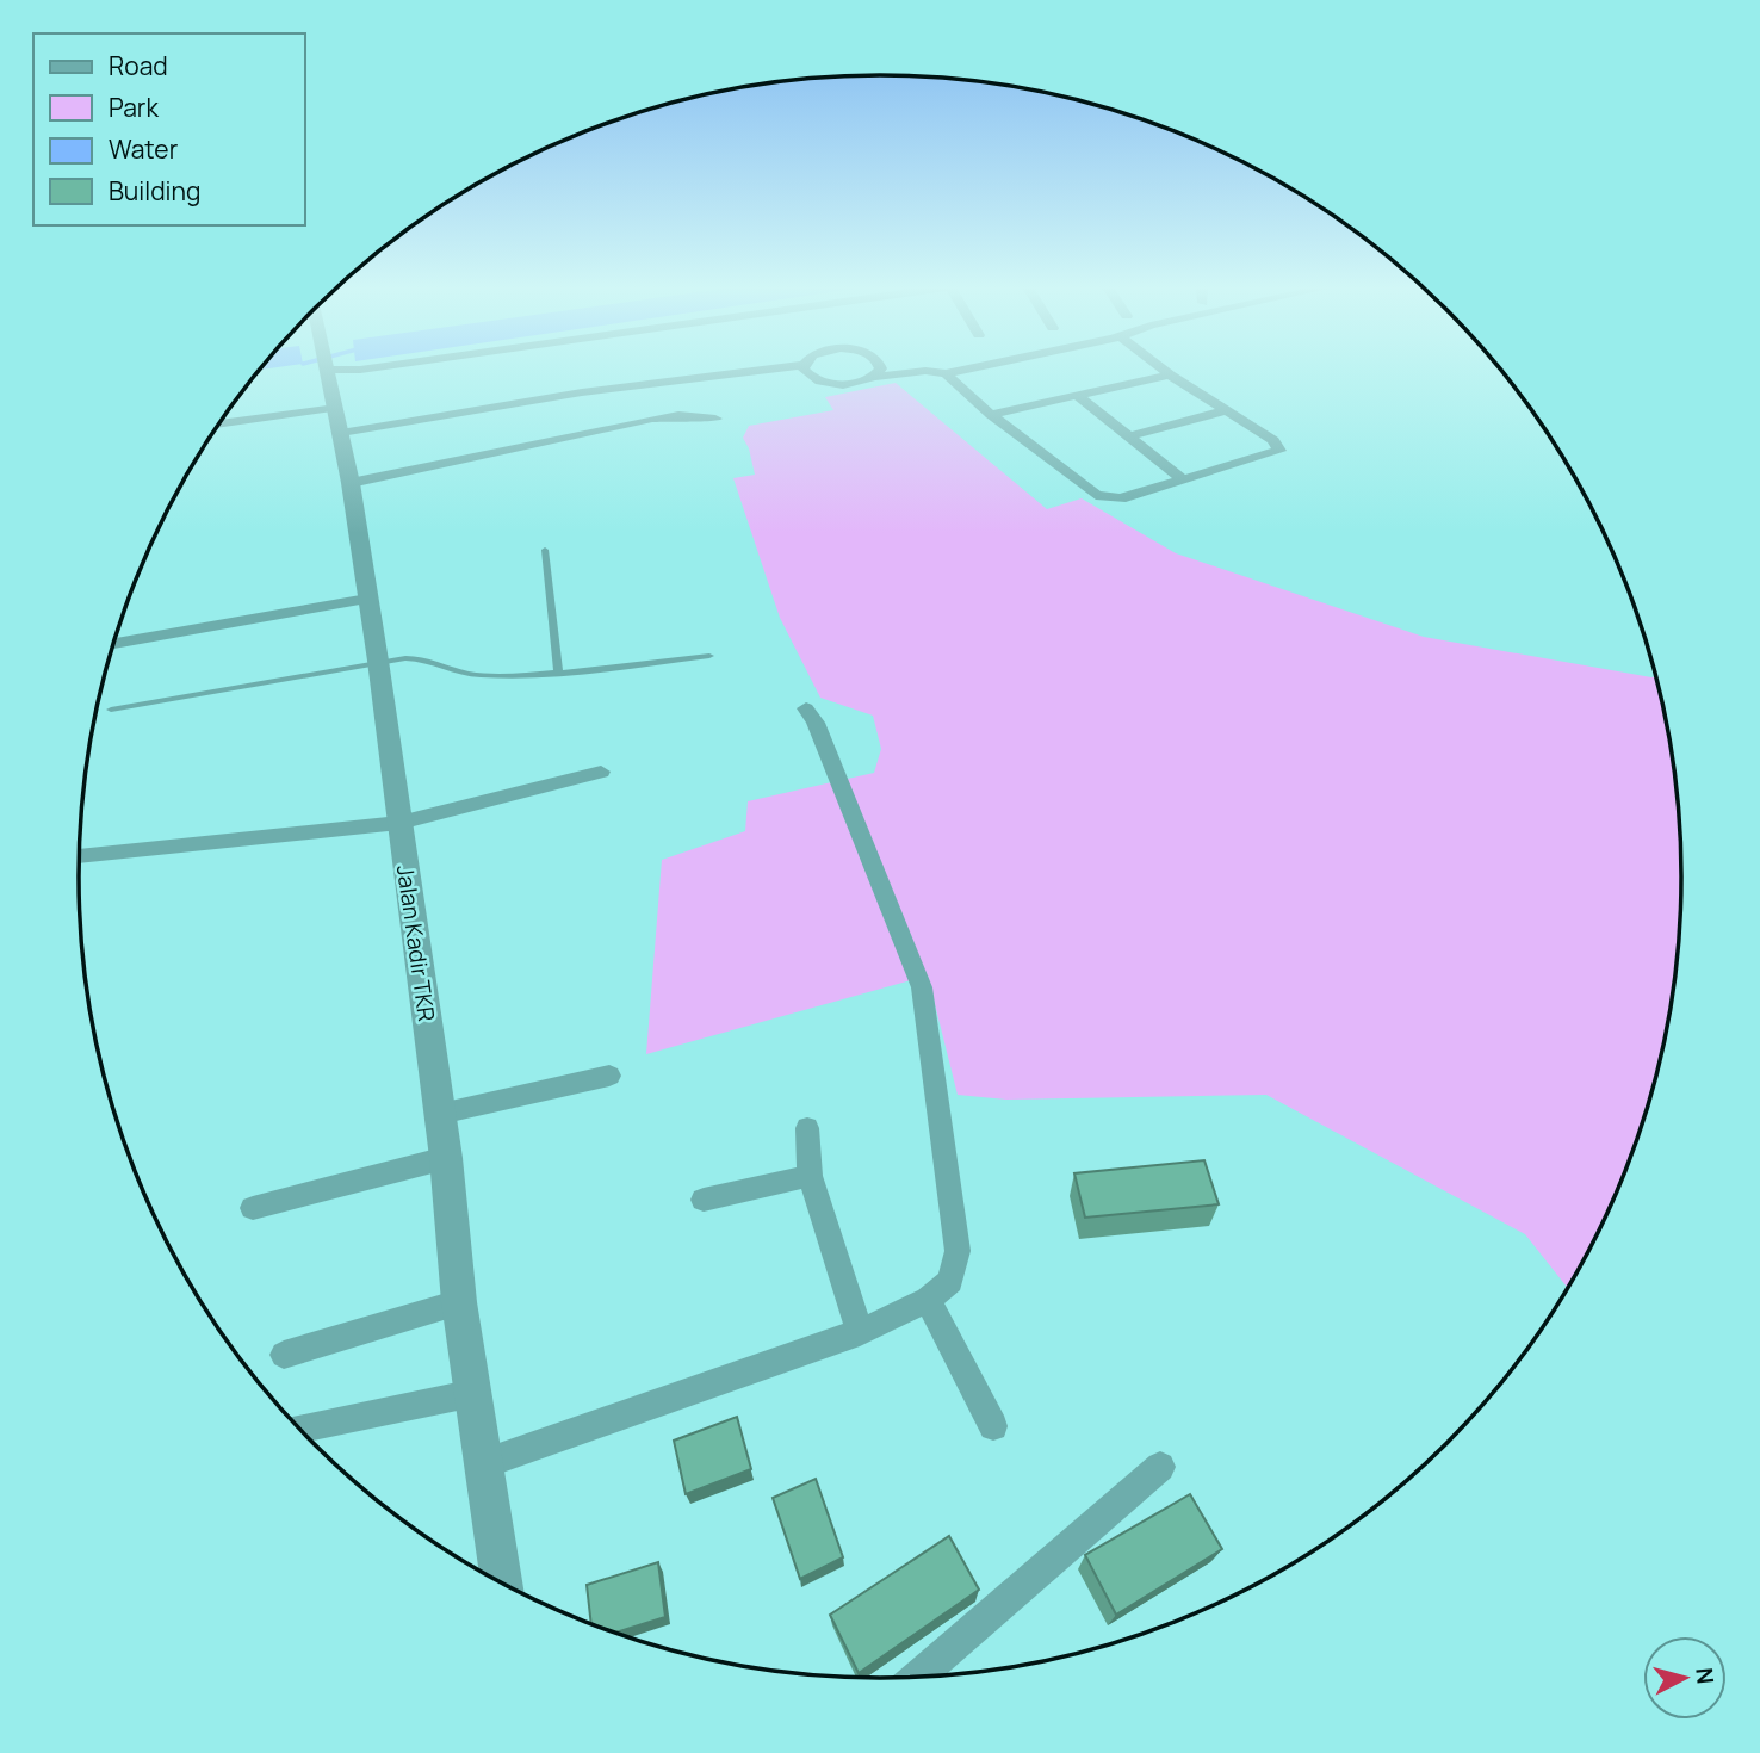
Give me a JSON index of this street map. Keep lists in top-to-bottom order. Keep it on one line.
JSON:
{"streets":{"street":["Jalan Kadir TKR"]},"legend":["Road","Park","Water","Building"],"north":"right"}
